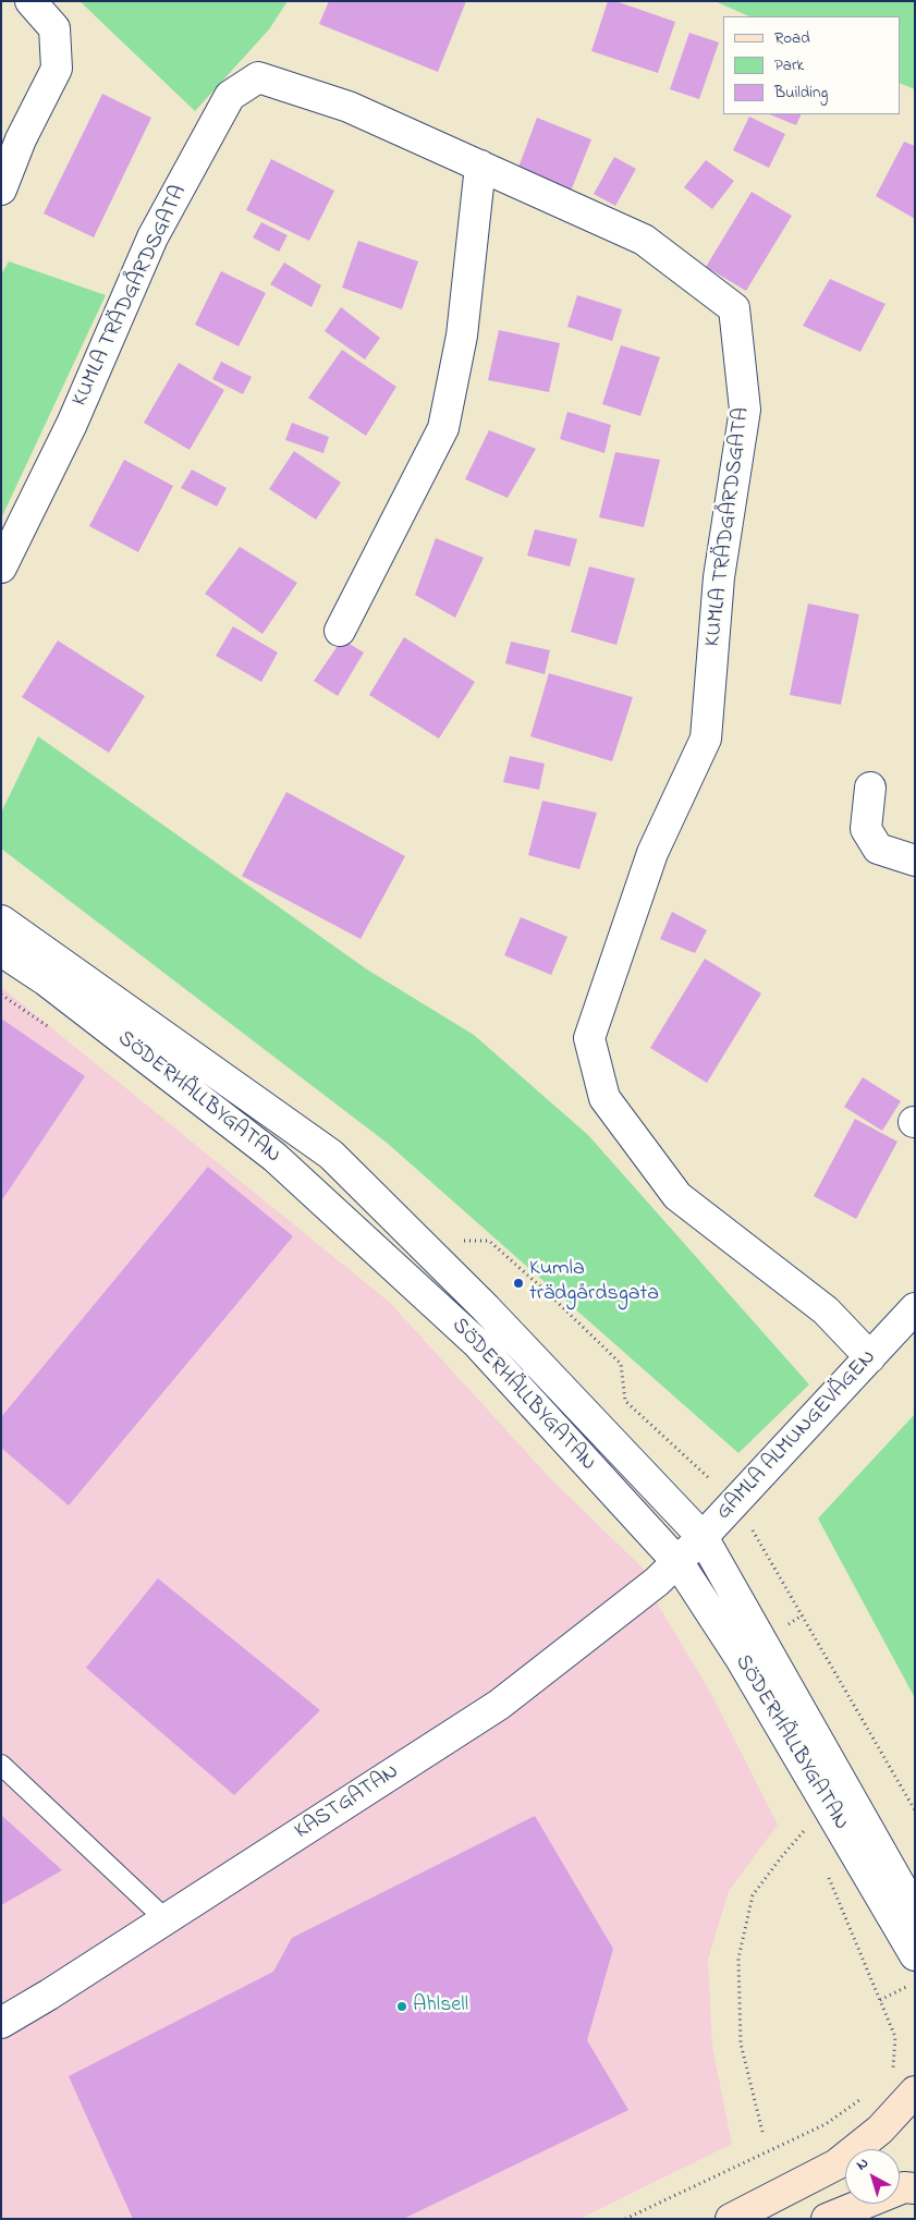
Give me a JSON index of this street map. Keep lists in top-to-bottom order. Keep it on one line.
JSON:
{"streets":{"street":["KUMLA TRÄDGÅRDSGATA","SÖDERHÄLLBYGATAN","GAMLA ALMUNGEVÄGEN","KASTGATAN"]},"crossings":[["KUMLA TRÄDGÅRDSGATA","GAMLA ALMUNGEVÄGEN"],["SÖDERHÄLLBYGATAN","GAMLA ALMUNGEVÄGEN"],["SÖDERHÄLLBYGATAN","KASTGATAN"],["GAMLA ALMUNGEVÄGEN","KASTGATAN"]],"places":["Kumla trädgårdsgata","Ahlsell"],"legend":["Road","Park","Building"],"north":"top left"}
